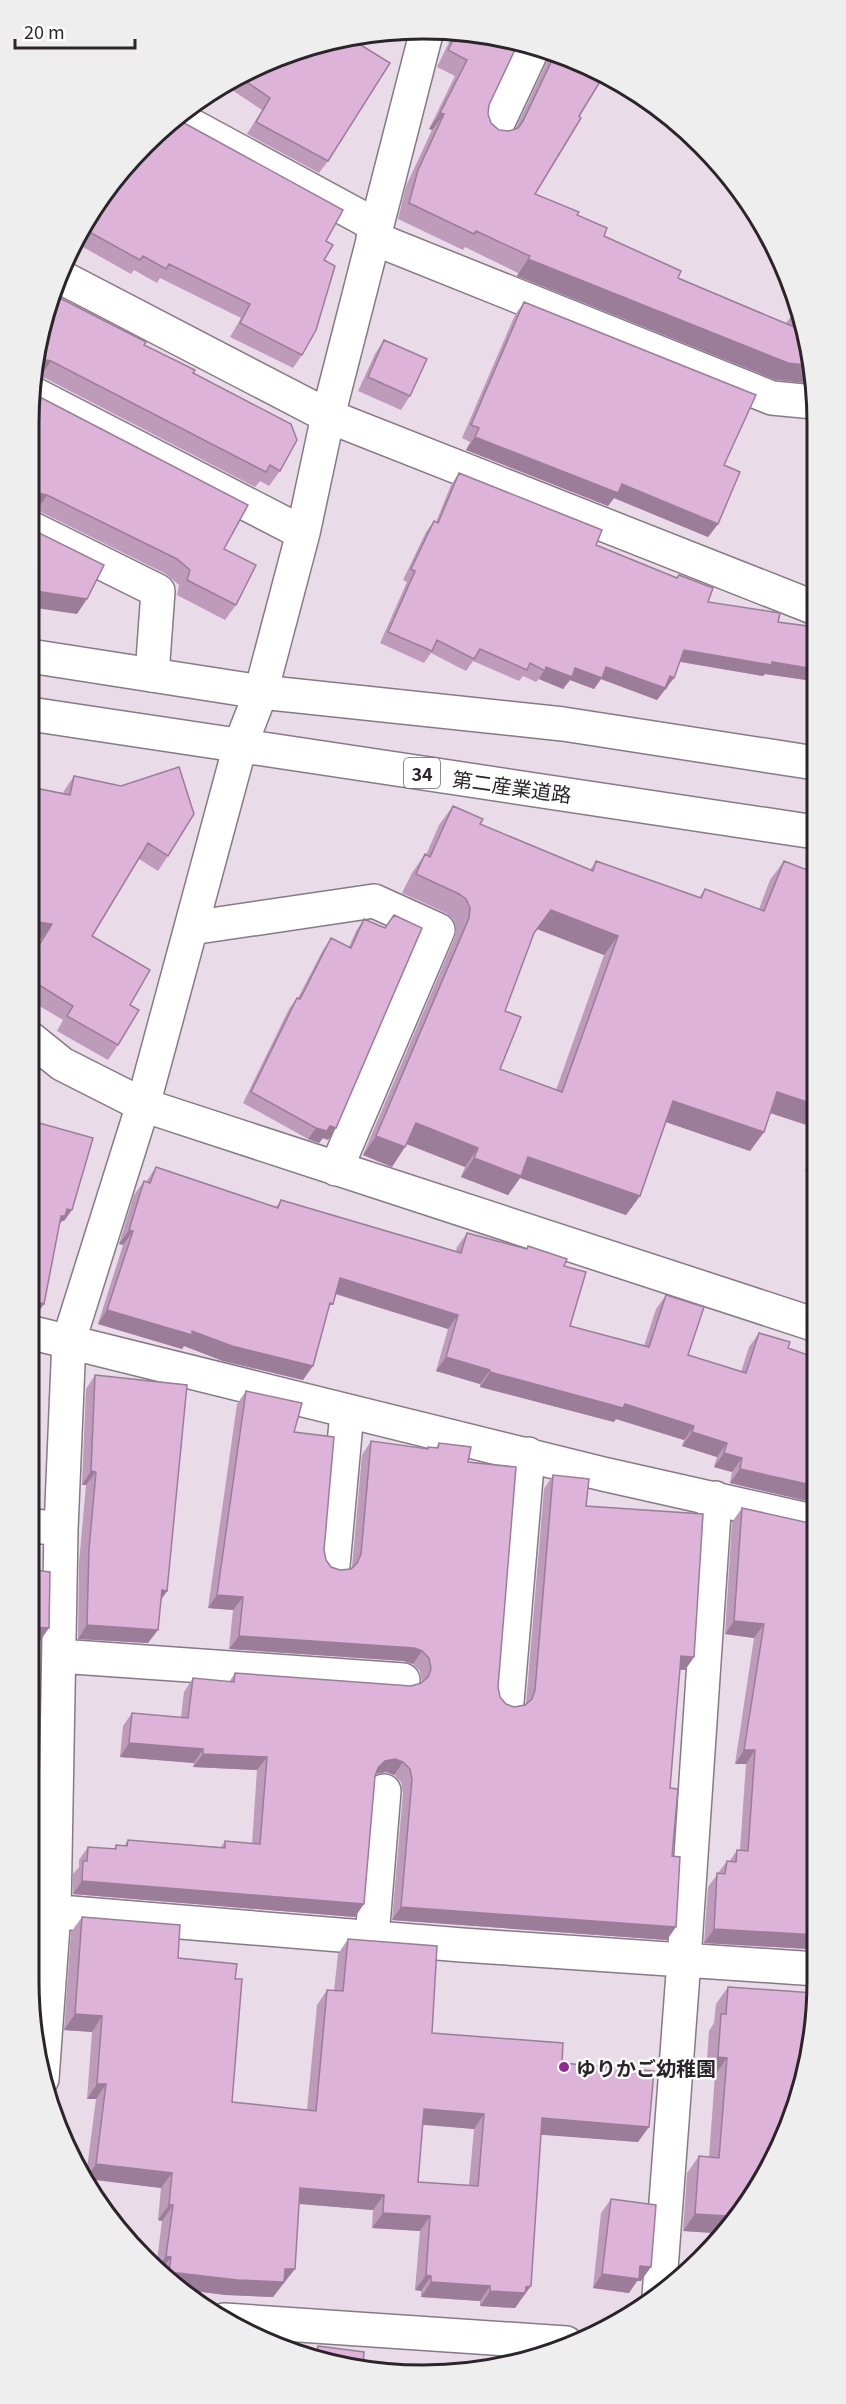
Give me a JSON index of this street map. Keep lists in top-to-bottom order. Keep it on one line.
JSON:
{"streets":{"street":["34","第二産業道路"]},"places":["ゆりかご幼稚園"],"scale_bar":"20 m"}
